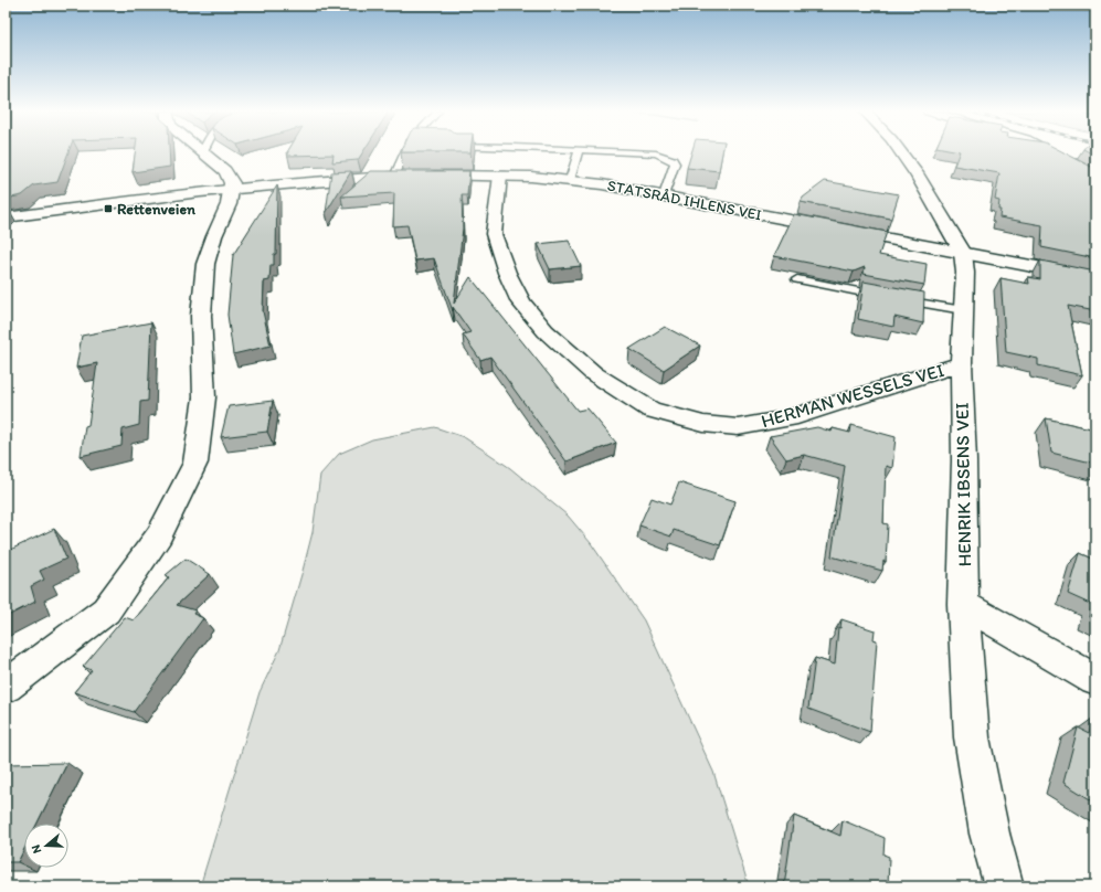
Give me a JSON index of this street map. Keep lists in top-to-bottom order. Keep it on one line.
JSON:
{"streets":{"street":["STATSRÅD IHLENS VEI","HERMAN WESSELS VEI","HENRIK IBSENS VEI"]},"crossings":[["STATSRÅD IHLENS VEI","HERMAN WESSELS VEI"],["STATSRÅD IHLENS VEI","HENRIK IBSENS VEI"],["HERMAN WESSELS VEI","HENRIK IBSENS VEI"]],"places":{"transit":["Rettenveien"]},"north":"left"}
